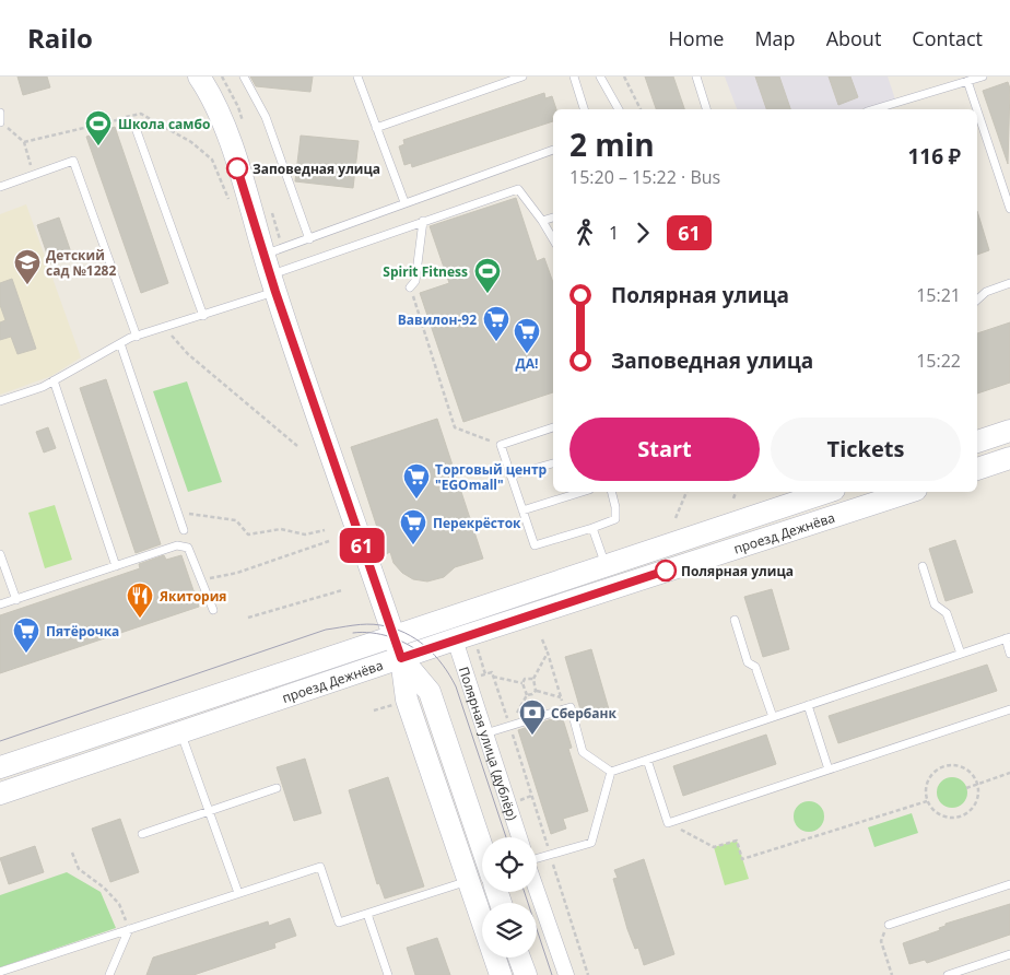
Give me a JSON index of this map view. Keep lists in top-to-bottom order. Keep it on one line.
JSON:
{"streets":{"main road":["проезд Дежнёва"],"street":["Полярная улица (дублёр)"]},"crossings":[["проезд Дежнёва","Полярная улица (дублёр)"]],"places":{"sports":["Школа самбо","Spirit Fitness"],"other":["Заповедная улица","Полярная улица"],"school or university":["Детский сад №1282"],"supermarket":["Вавилон-92","ДА!","Торговый центр \"EGOmall\"","Перекрёсток","Пятёрочка"],"restaurant":["Якитория"],"bank":["Сбербанк"]},"lines":["bus line 61"],"page":{"header":"Railo","nav":["Home","Map","About","Contact"],"on_map":"61","heading":["2 min","15:20 – 15:22 · Bus","116 ₽"],"legs":["1","61"],"list":[{"name":"Полярная улица","value":"15:21"},{"name":"Заповедная улица","value":"15:22"}],"buttons":["Start","Tickets"]}}
